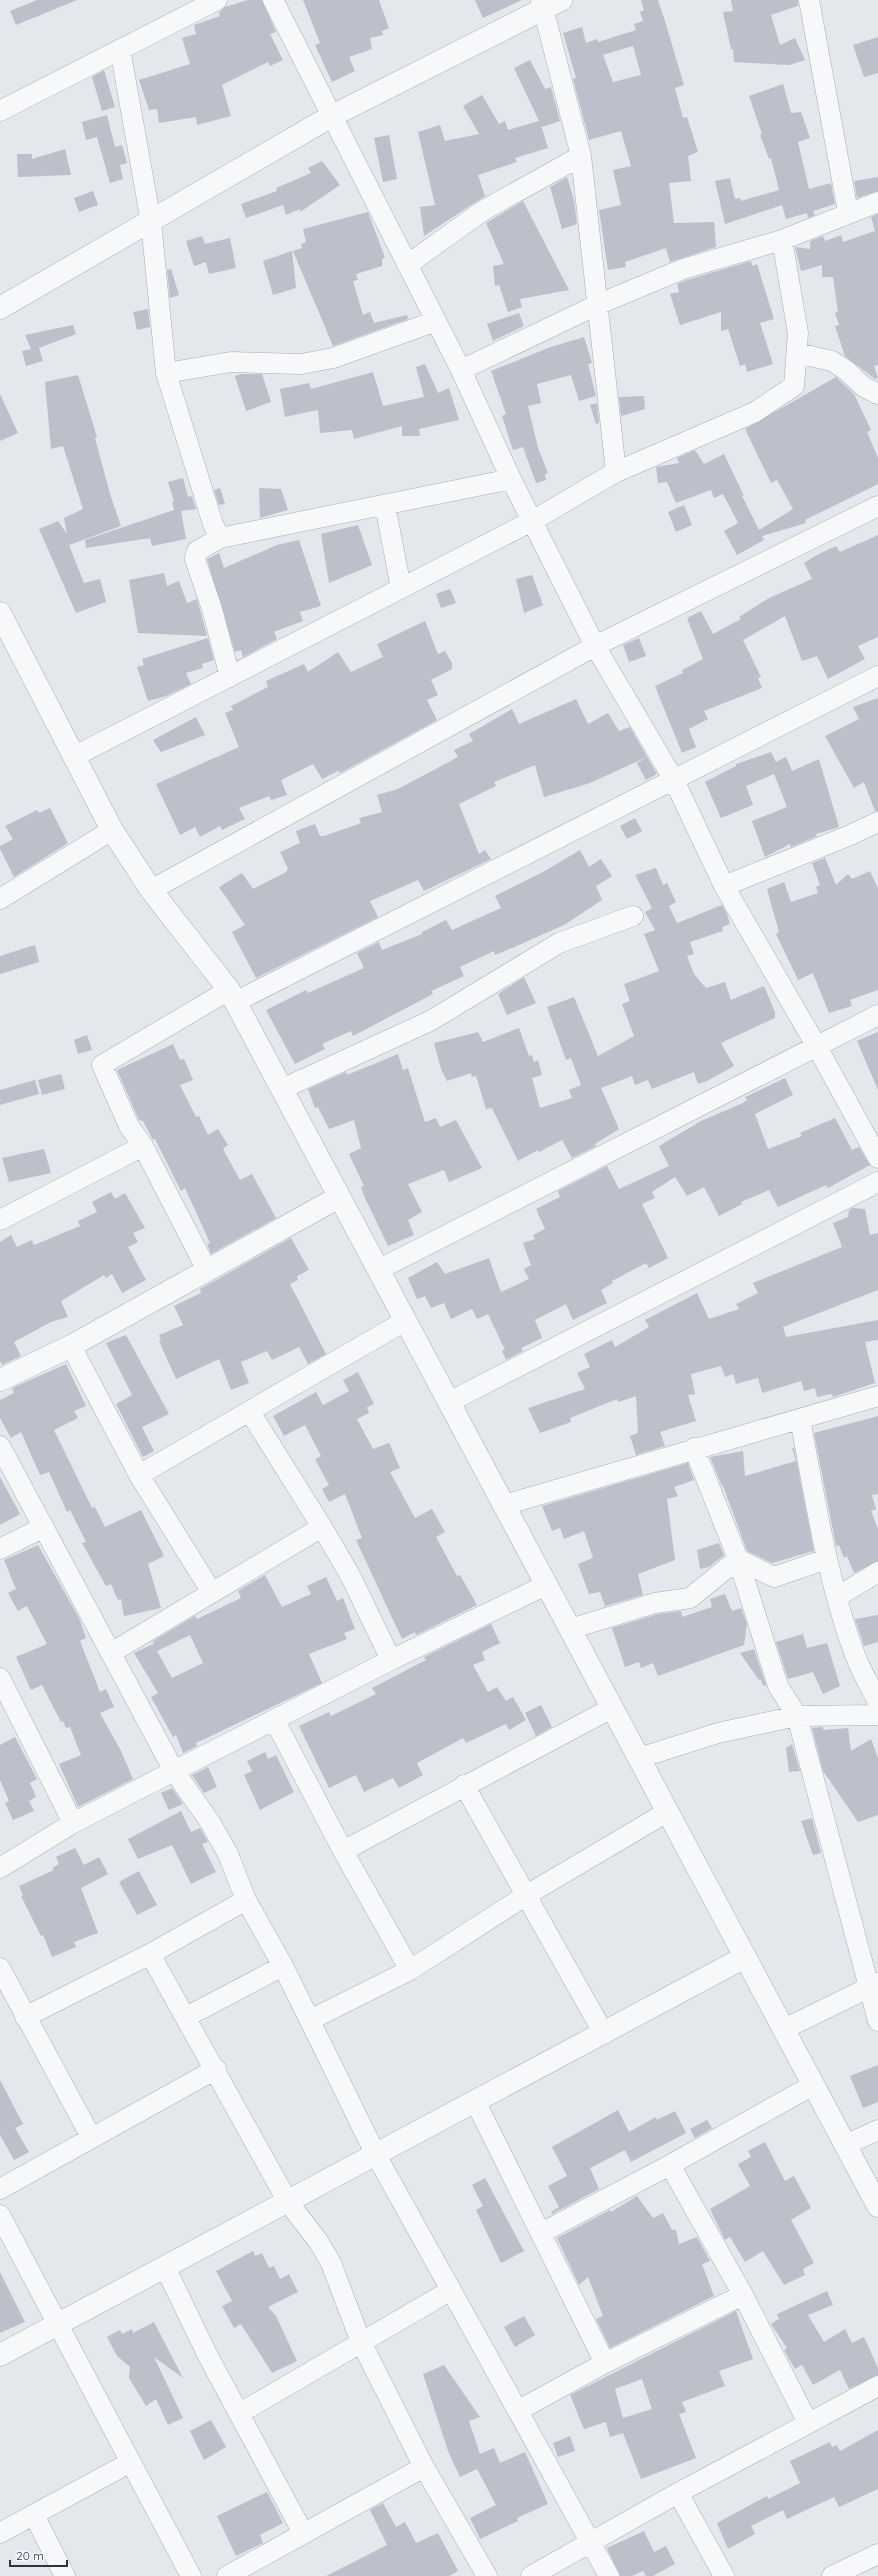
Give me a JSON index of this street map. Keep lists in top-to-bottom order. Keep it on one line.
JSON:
{"scale_bar":"20 m"}
